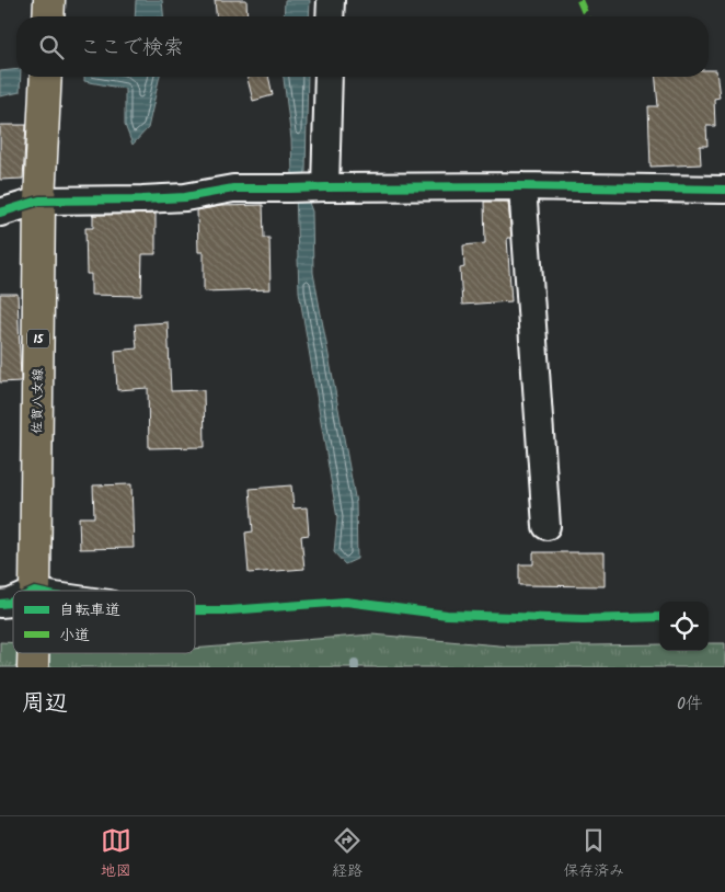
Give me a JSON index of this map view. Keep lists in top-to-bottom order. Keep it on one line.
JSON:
{"streets":{"main road":["15","佐賀八女線"]},"legend":["自転車道","小道"],"page":{"search":"ここで検索","heading":["周辺","0件"],"nav":["地図","経路","保存済み"]}}
